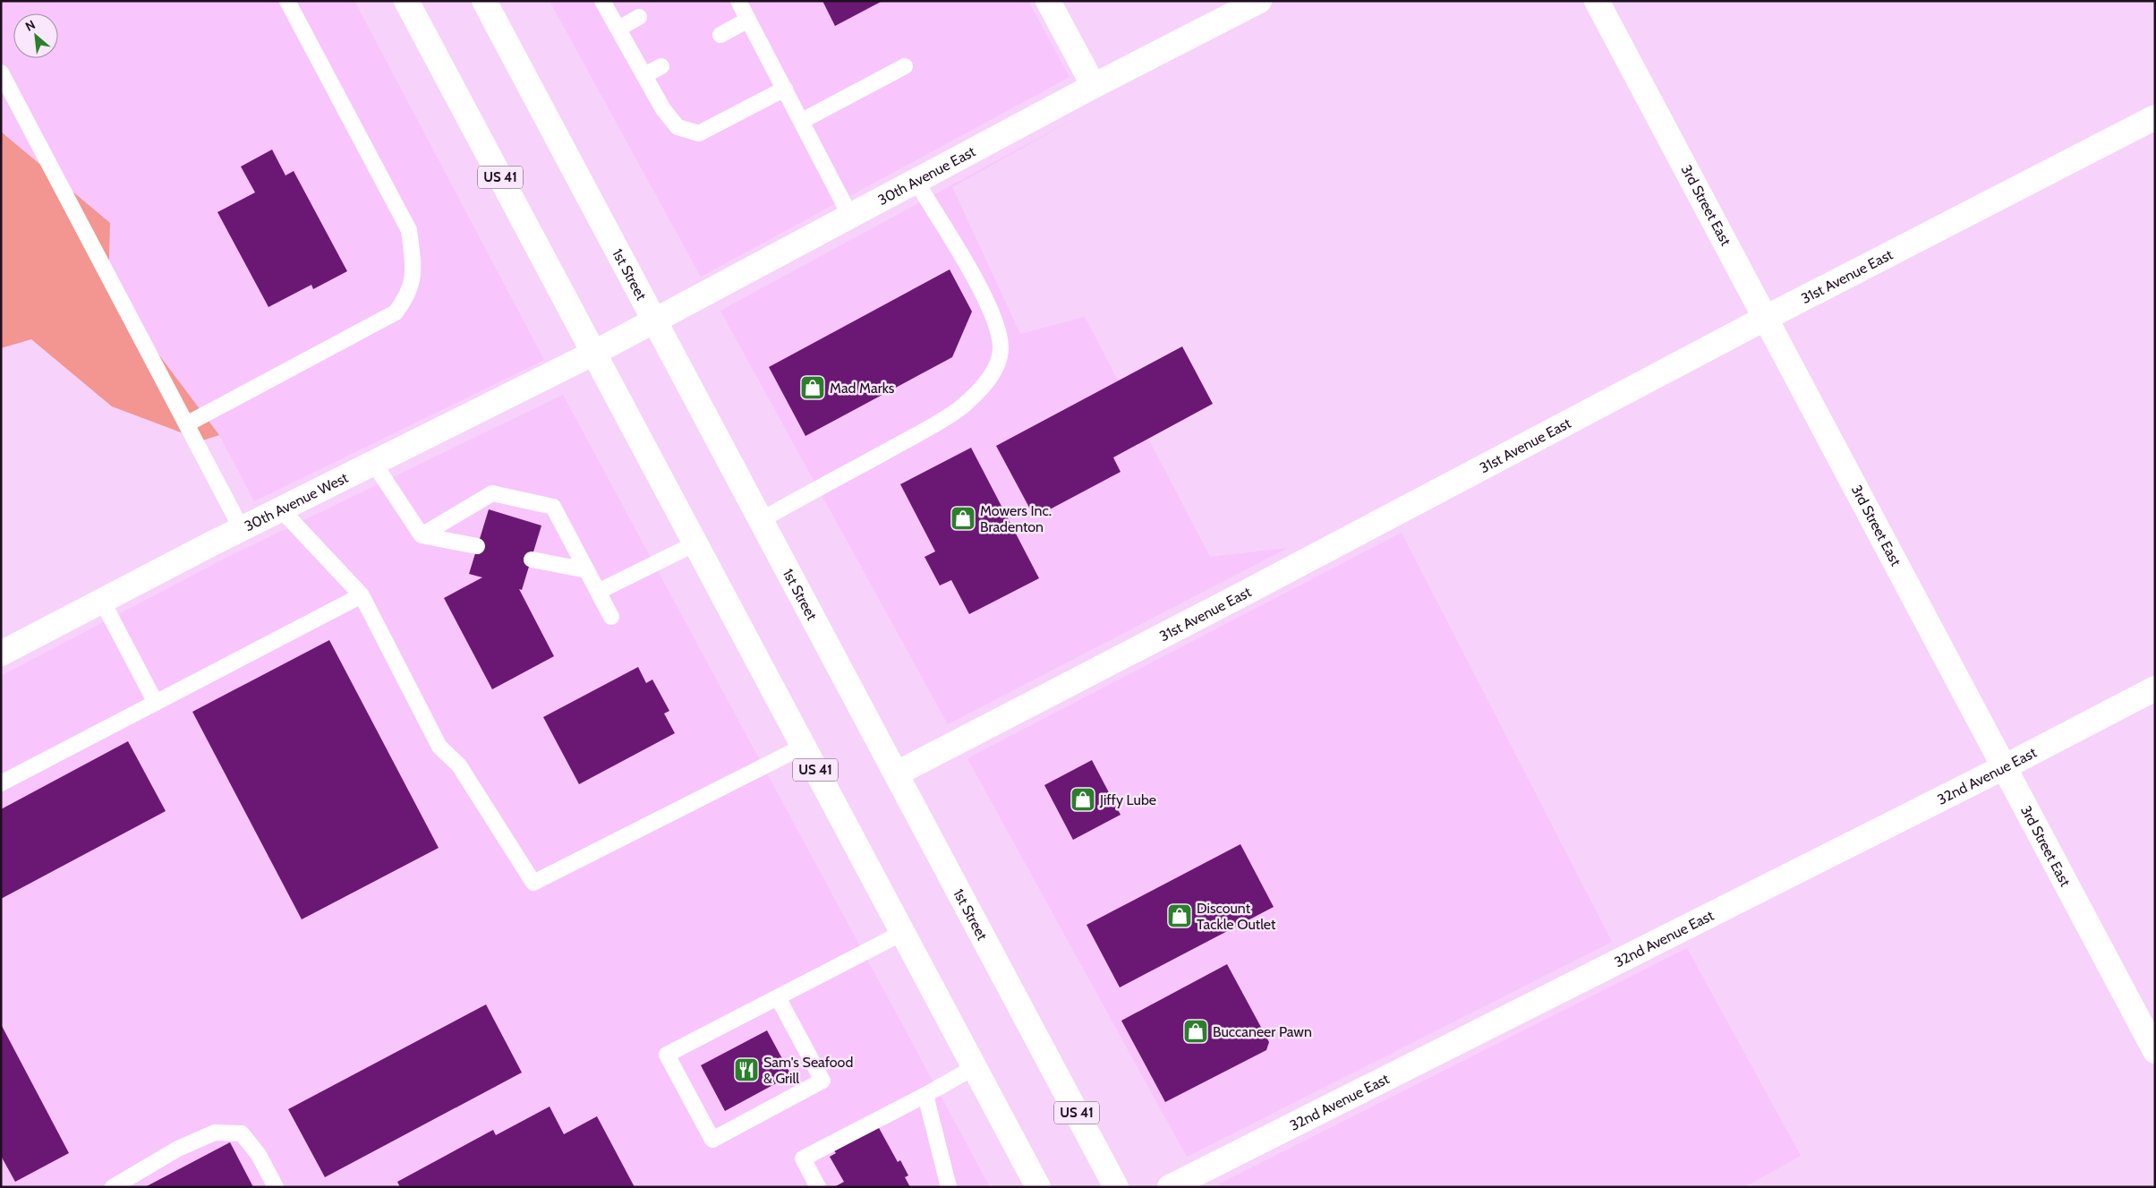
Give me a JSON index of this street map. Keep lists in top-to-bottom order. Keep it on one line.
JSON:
{"streets":{"street":["30th Avenue East","US 41","3rd Street East","1st Street","31st Avenue East","30th Avenue West","32nd Avenue East"]},"crossings":[["30th Avenue East","US 41"],["30th Avenue East","1st Street"],["30th Avenue East","30th Avenue West"],["US 41","30th Avenue West"],["3rd Street East","31st Avenue East"],["3rd Street East","32nd Avenue East"],["1st Street","31st Avenue East"]],"places":{"shop":["Mad Marks","Mowers Inc. Bradenton","Jiffy Lube","Discount Tackle Outlet","Buccaneer Pawn"],"restaurant":["Sam's Seafood & Grill"]},"north":"top left"}
